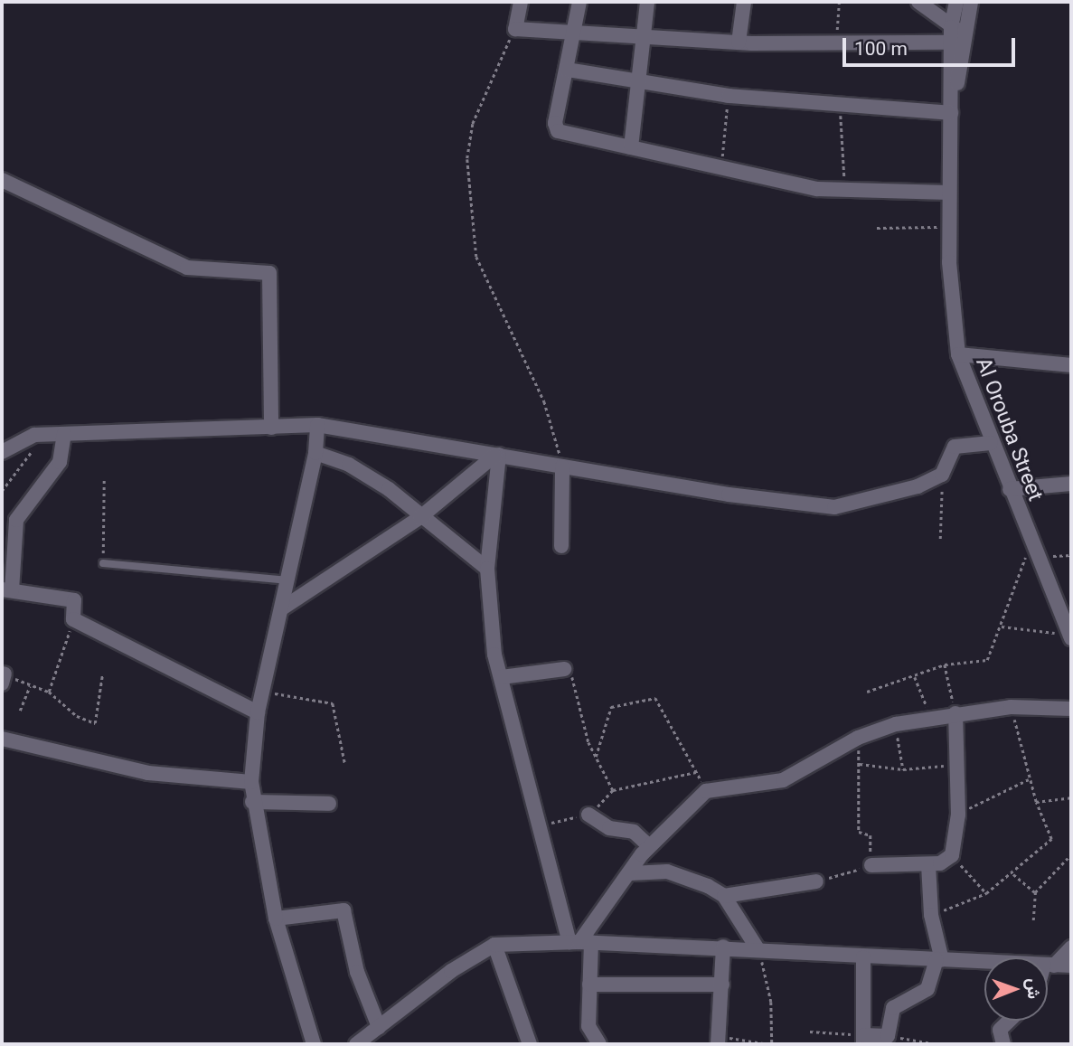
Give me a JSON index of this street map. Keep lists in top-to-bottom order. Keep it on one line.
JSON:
{"streets":{"street":["Al Orouba Street"]},"scale_bar":"100 m","north":"right"}
